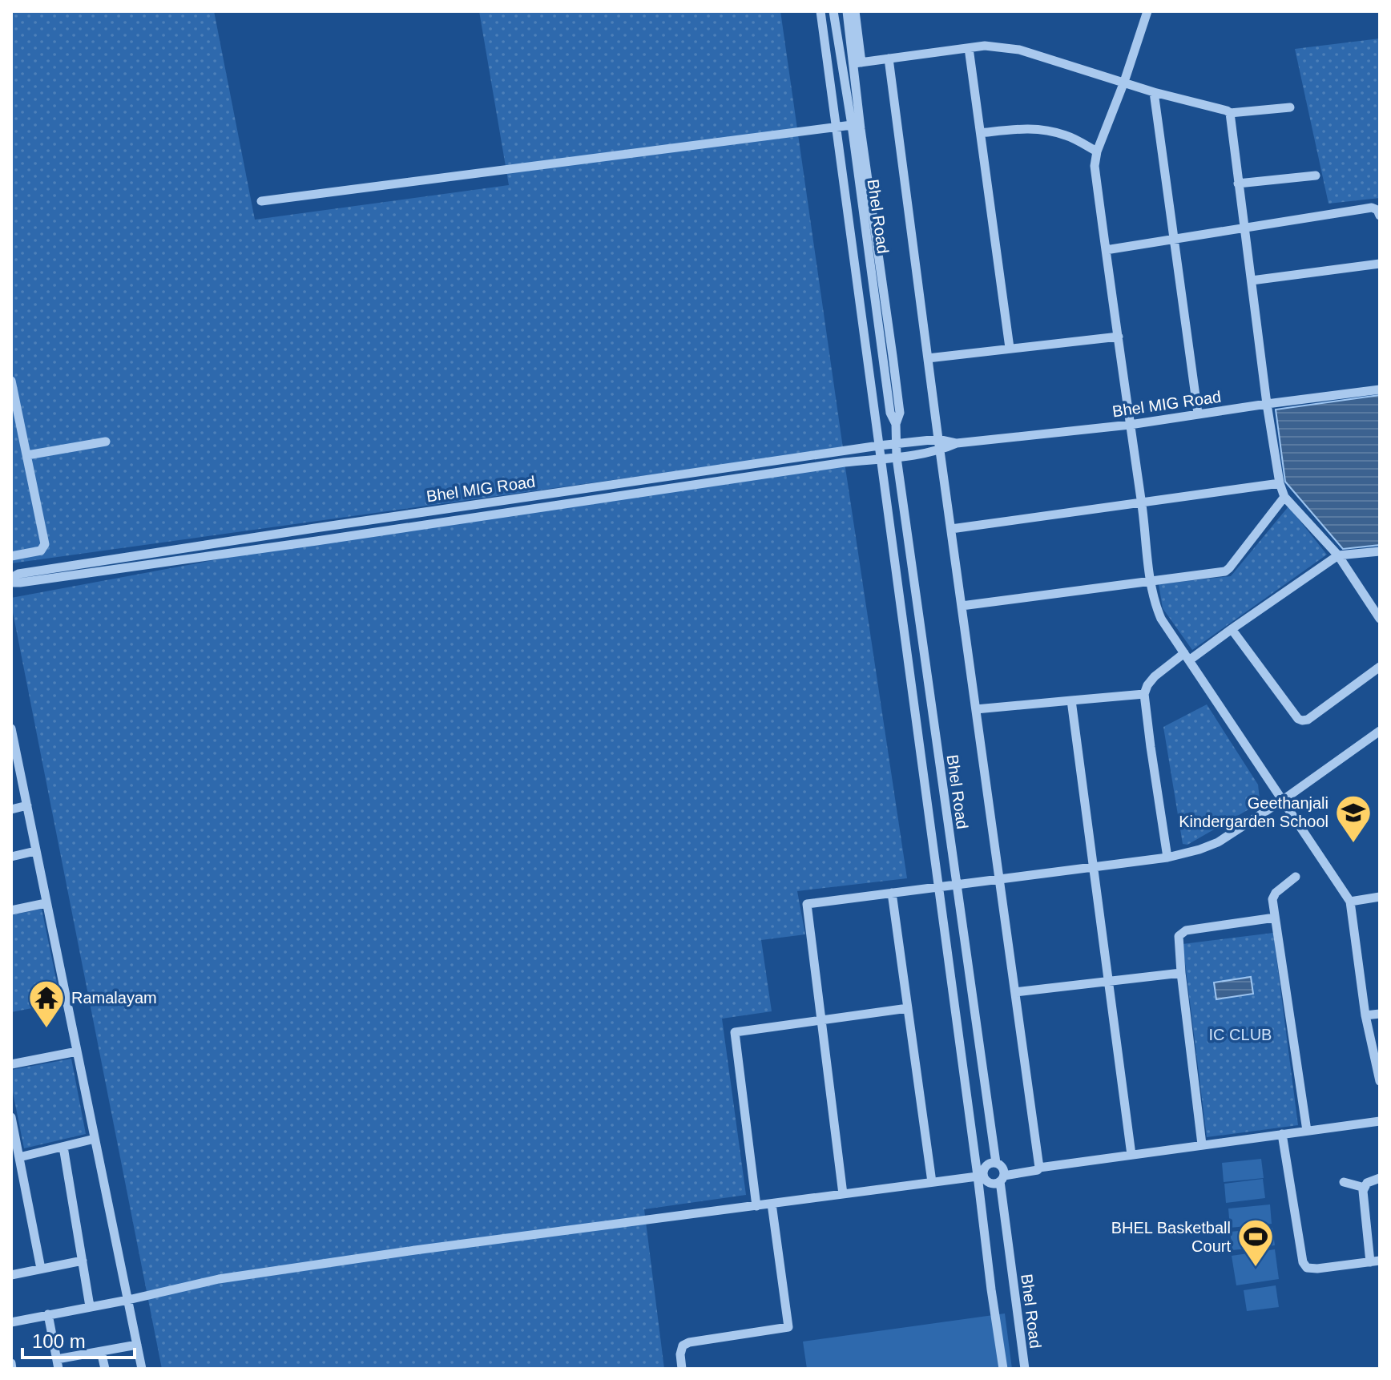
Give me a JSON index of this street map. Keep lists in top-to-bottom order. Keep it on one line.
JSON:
{"streets":{"street":["Bhel Road","Bhel MIG Road"]},"crossings":[["Bhel Road","Bhel MIG Road"]],"parks":["IC CLUB"],"places":{"school or university":["Geethanjali Kindergarden School"],"temple":["Ramalayam"],"sports":["BHEL Basketball Court"]},"scale_bar":"100 m"}
